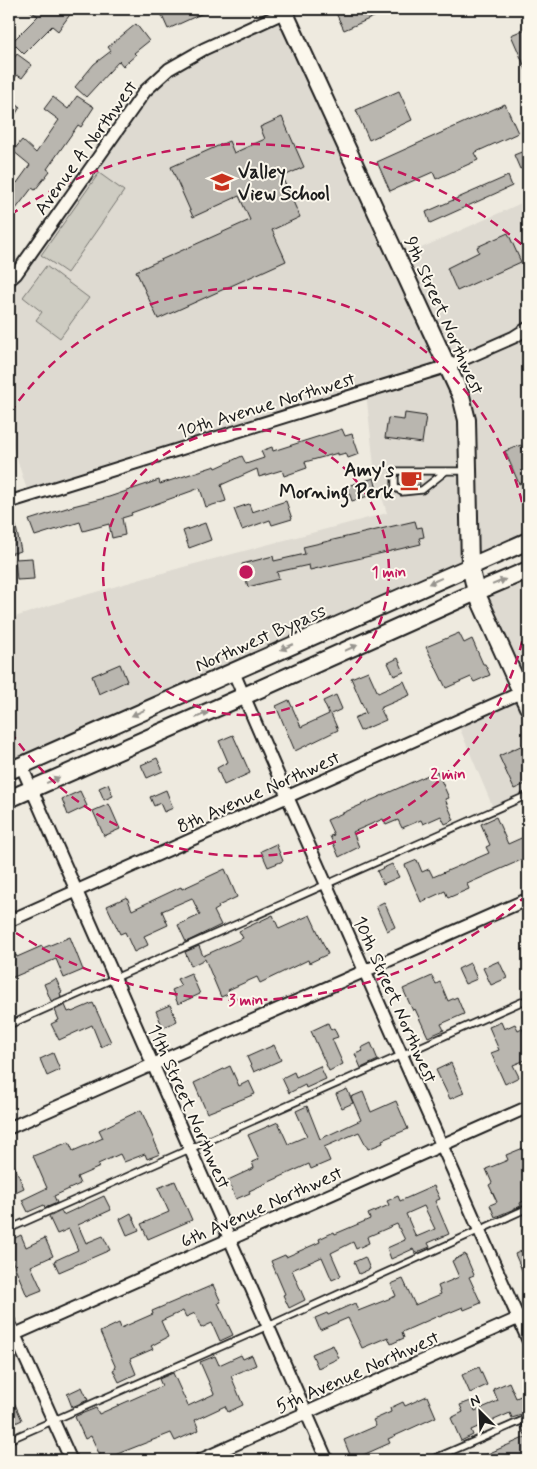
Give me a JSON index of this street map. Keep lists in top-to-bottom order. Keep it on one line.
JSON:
{"streets":{"main road":["9th Street Northwest","Northwest Bypass"],"street":["Avenue A Northwest","10th Avenue Northwest","8th Avenue Northwest","10th Street Northwest","11th Street Northwest","6th Avenue Northwest","5th Avenue Northwest"]},"crossings":[["Avenue A Northwest","9th Street Northwest"],["9th Street Northwest","10th Avenue Northwest"],["9th Street Northwest","Northwest Bypass"],["9th Street Northwest","8th Avenue Northwest"],["Northwest Bypass","10th Street Northwest"],["Northwest Bypass","11th Street Northwest"],["8th Avenue Northwest","10th Street Northwest"],["8th Avenue Northwest","11th Street Northwest"],["10th Street Northwest","6th Avenue Northwest"],["10th Street Northwest","5th Avenue Northwest"],["11th Street Northwest","6th Avenue Northwest"],["11th Street Northwest","5th Avenue Northwest"]],"places":{"school or university":["Valley View School"],"cafe":["Amy's Morning Perk"]},"north":"top left","rings":["1 min","2 min","3 min"]}
